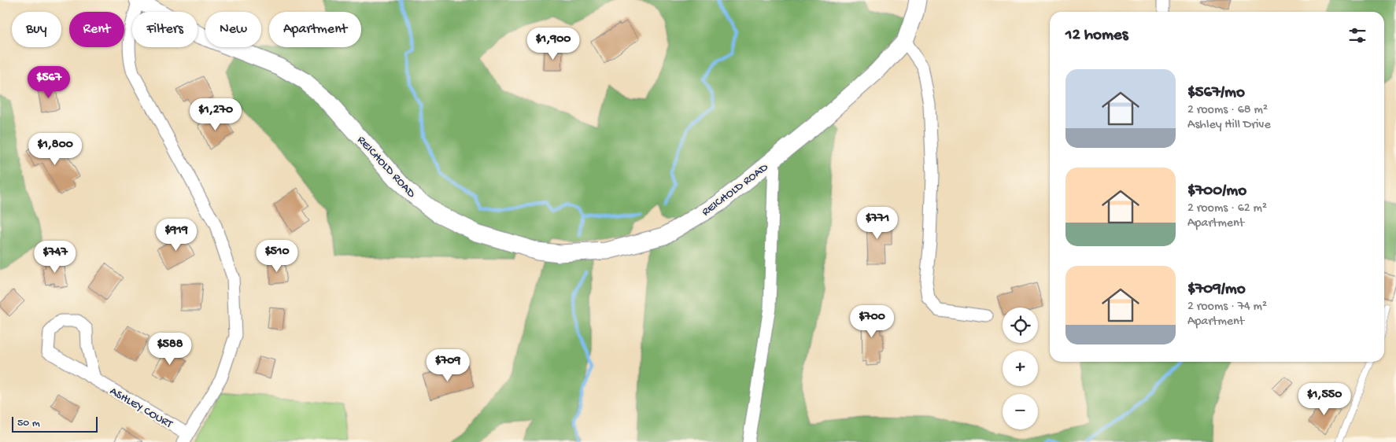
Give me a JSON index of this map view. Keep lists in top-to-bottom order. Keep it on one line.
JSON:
{"streets":{"street":["REICHOLD ROAD","ASHLEY COURT"]},"scale_bar":"50 m","page":{"chip":["Buy","Rent","Filters","New","Apartment"],"heading":"12 homes","price":["$1,900","$567","$1,270","$1,800","$771","$919","$510","$747","$700","$588","$709","$1,550"],"list":[{"name":"$567/mo","note":"2 rooms · 68 m² · Ashley Hill Drive"},{"name":"$700/mo","note":"2 rooms · 62 m² · Apartment"},{"name":"$709/mo","note":"2 rooms · 74 m² · Apartment"}],"map_buttons":["+","−"],"scale":"50 m"}}
